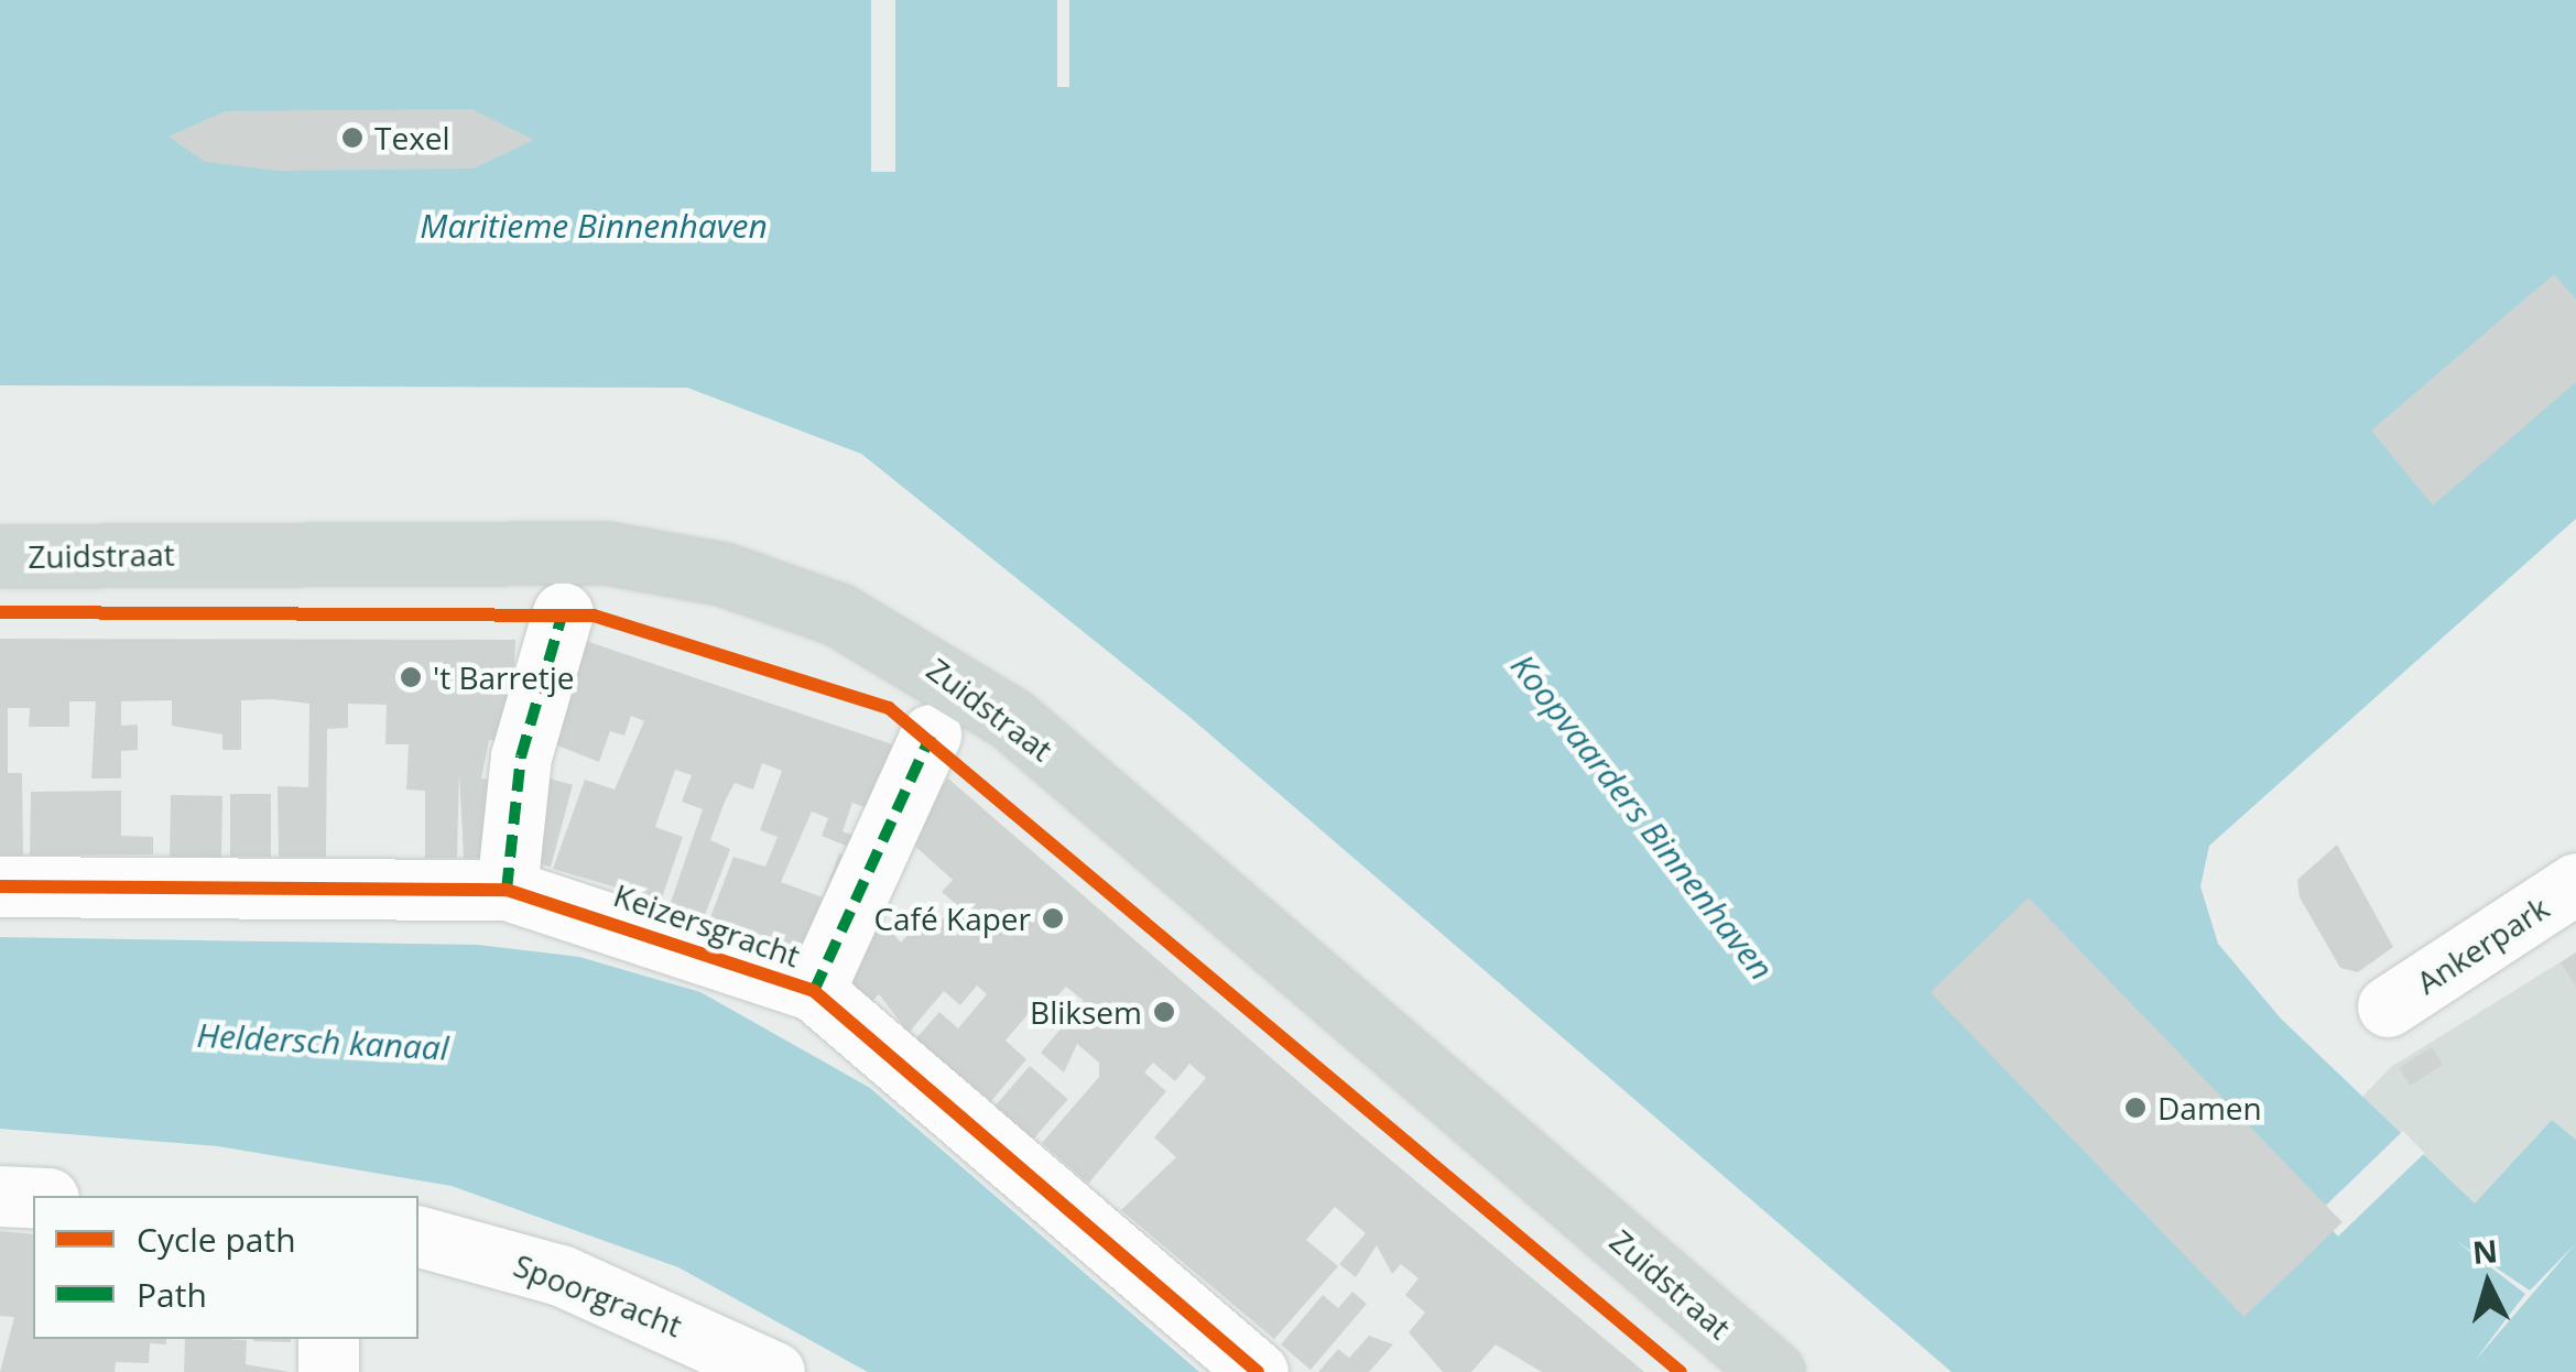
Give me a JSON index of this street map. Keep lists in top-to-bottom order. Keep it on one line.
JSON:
{"streets":{"main road":["Zuidstraat"],"street":["Keizersgracht","Ankerpark","Spoorgracht"]},"crossings":[["Zuidstraat","Keizersgracht"]],"water":["Maritieme Binnenhaven","Koopvaarders Binnenhaven","Heldersch kanaal"],"places":["Texel","'t Barretje","Café Kaper","Bliksem","Damen"],"legend":["Cycle path","Path"],"north":"top"}
